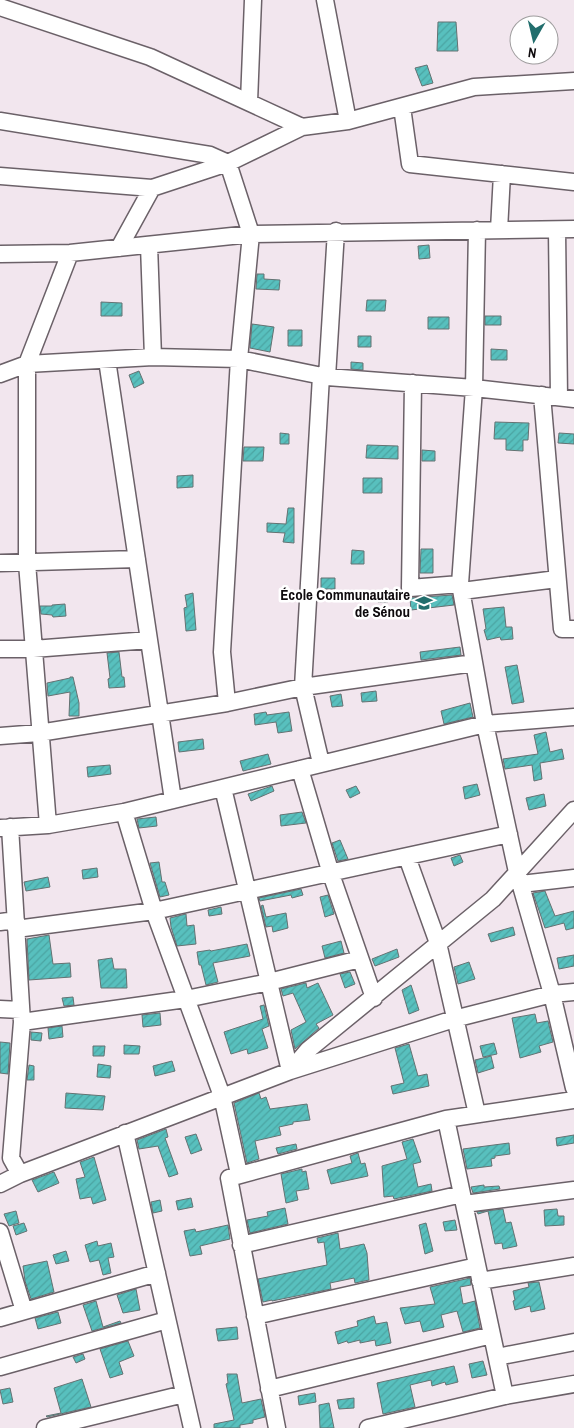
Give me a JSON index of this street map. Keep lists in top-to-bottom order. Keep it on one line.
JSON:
{"places":{"school or university":["École Communautaire de Sénou"]},"north":"bottom"}
